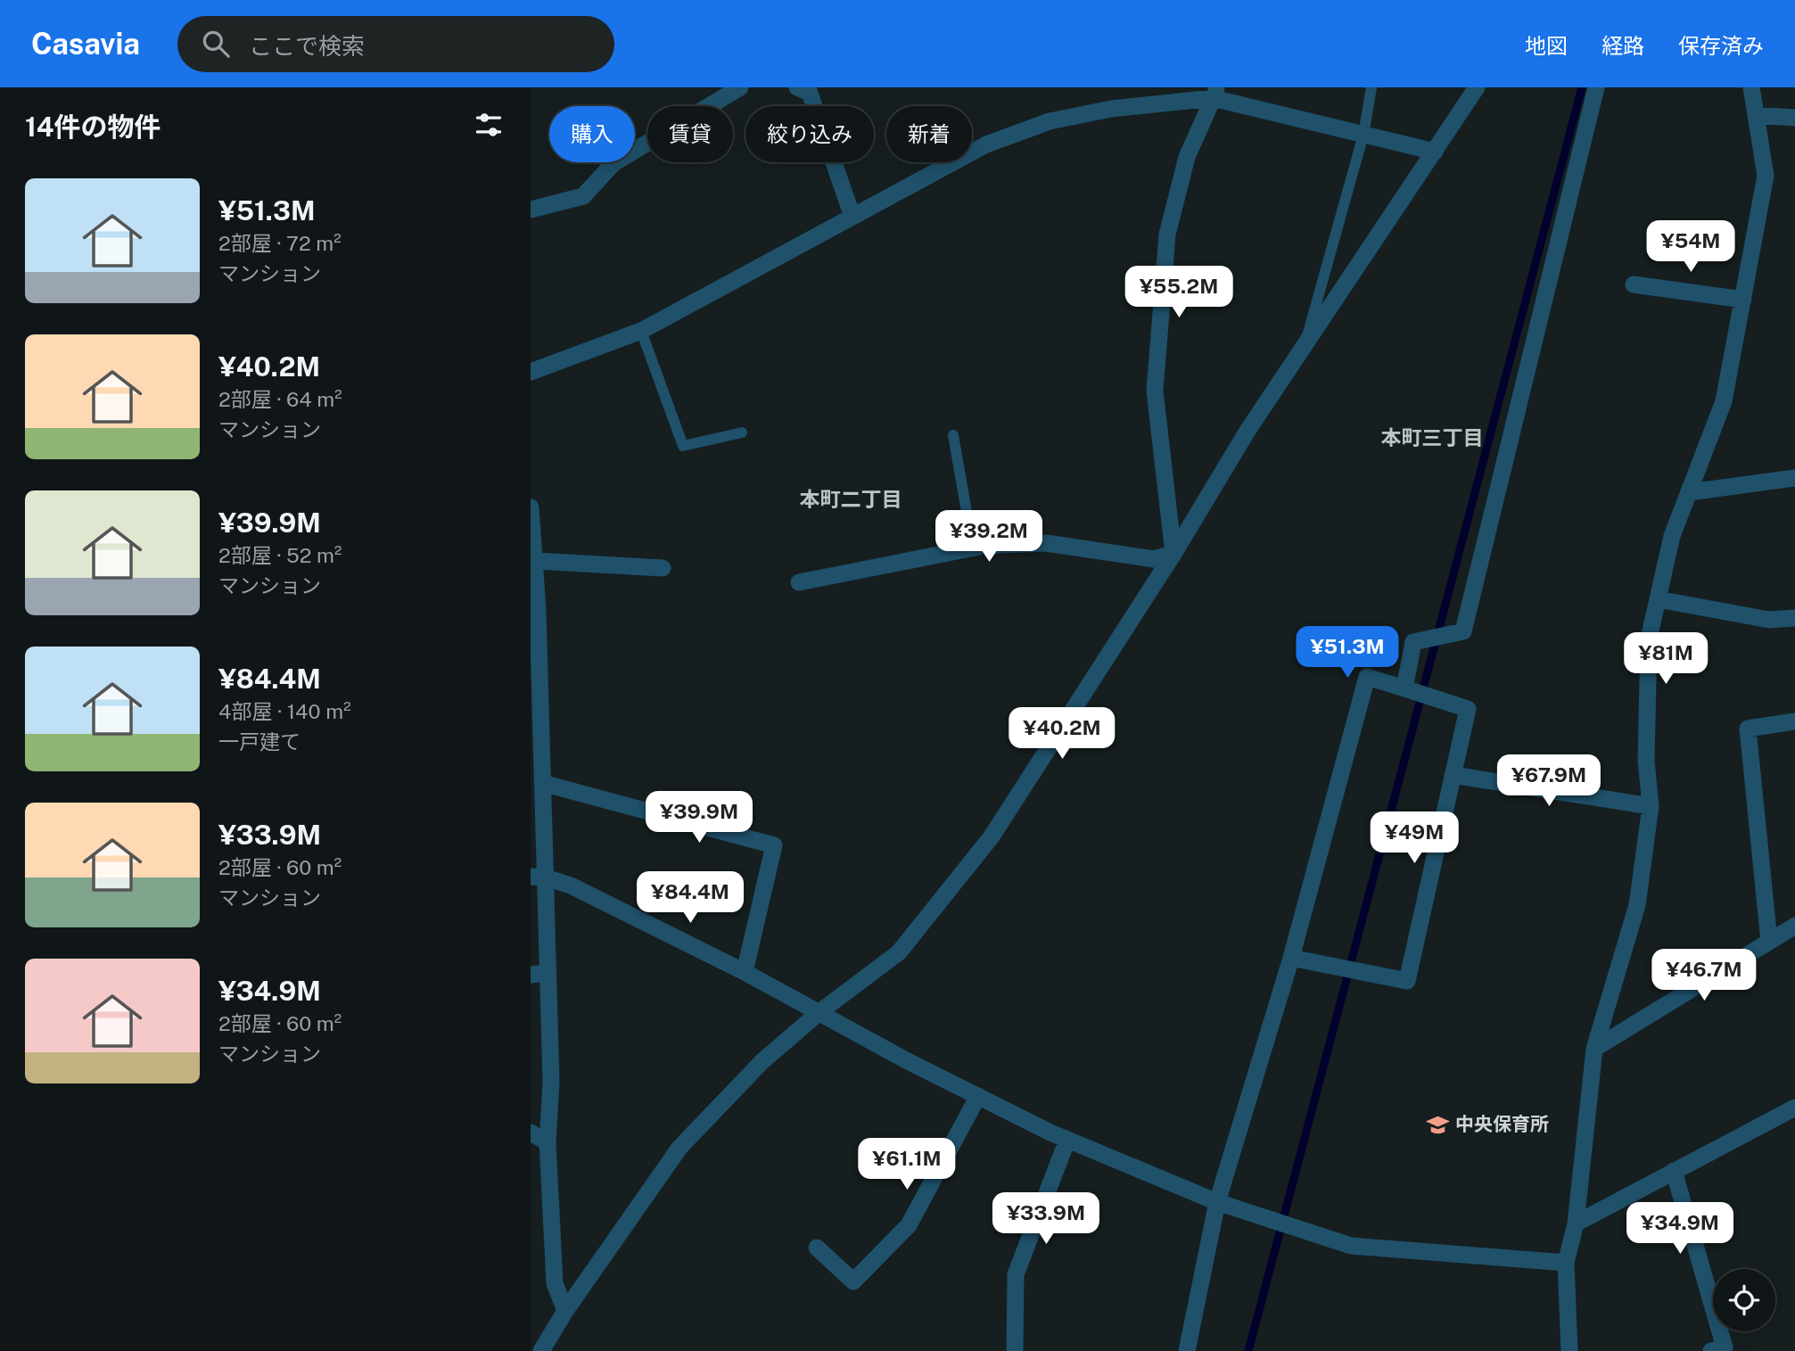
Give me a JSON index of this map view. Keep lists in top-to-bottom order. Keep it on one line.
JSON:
{"districts":["本町三丁目","本町二丁目"],"places":{"school or university":["中央保育所"]},"page":{"header":"Casavia","search":"ここで検索","nav":["地図","経路","保存済み"],"heading":"14件の物件","chip":["購入","賃貸","絞り込み","新着"],"list":[{"name":"¥51.3M","note":"2部屋 · 72 m² · マンション"},{"name":"¥40.2M","note":"2部屋 · 64 m² · マンション"},{"name":"¥39.9M","note":"2部屋 · 52 m² · マンション"},{"name":"¥84.4M","note":"4部屋 · 140 m² · 一戸建て"},{"name":"¥33.9M","note":"2部屋 · 60 m² · マンション"},{"name":"¥34.9M","note":"2部屋 · 60 m² · マンション"}],"price":["¥54M","¥55.2M","¥39.2M","¥51.3M","¥81M","¥40.2M","¥67.9M","¥39.9M","¥49M","¥84.4M","¥46.7M","¥61.1M","¥33.9M","¥34.9M"]}}
